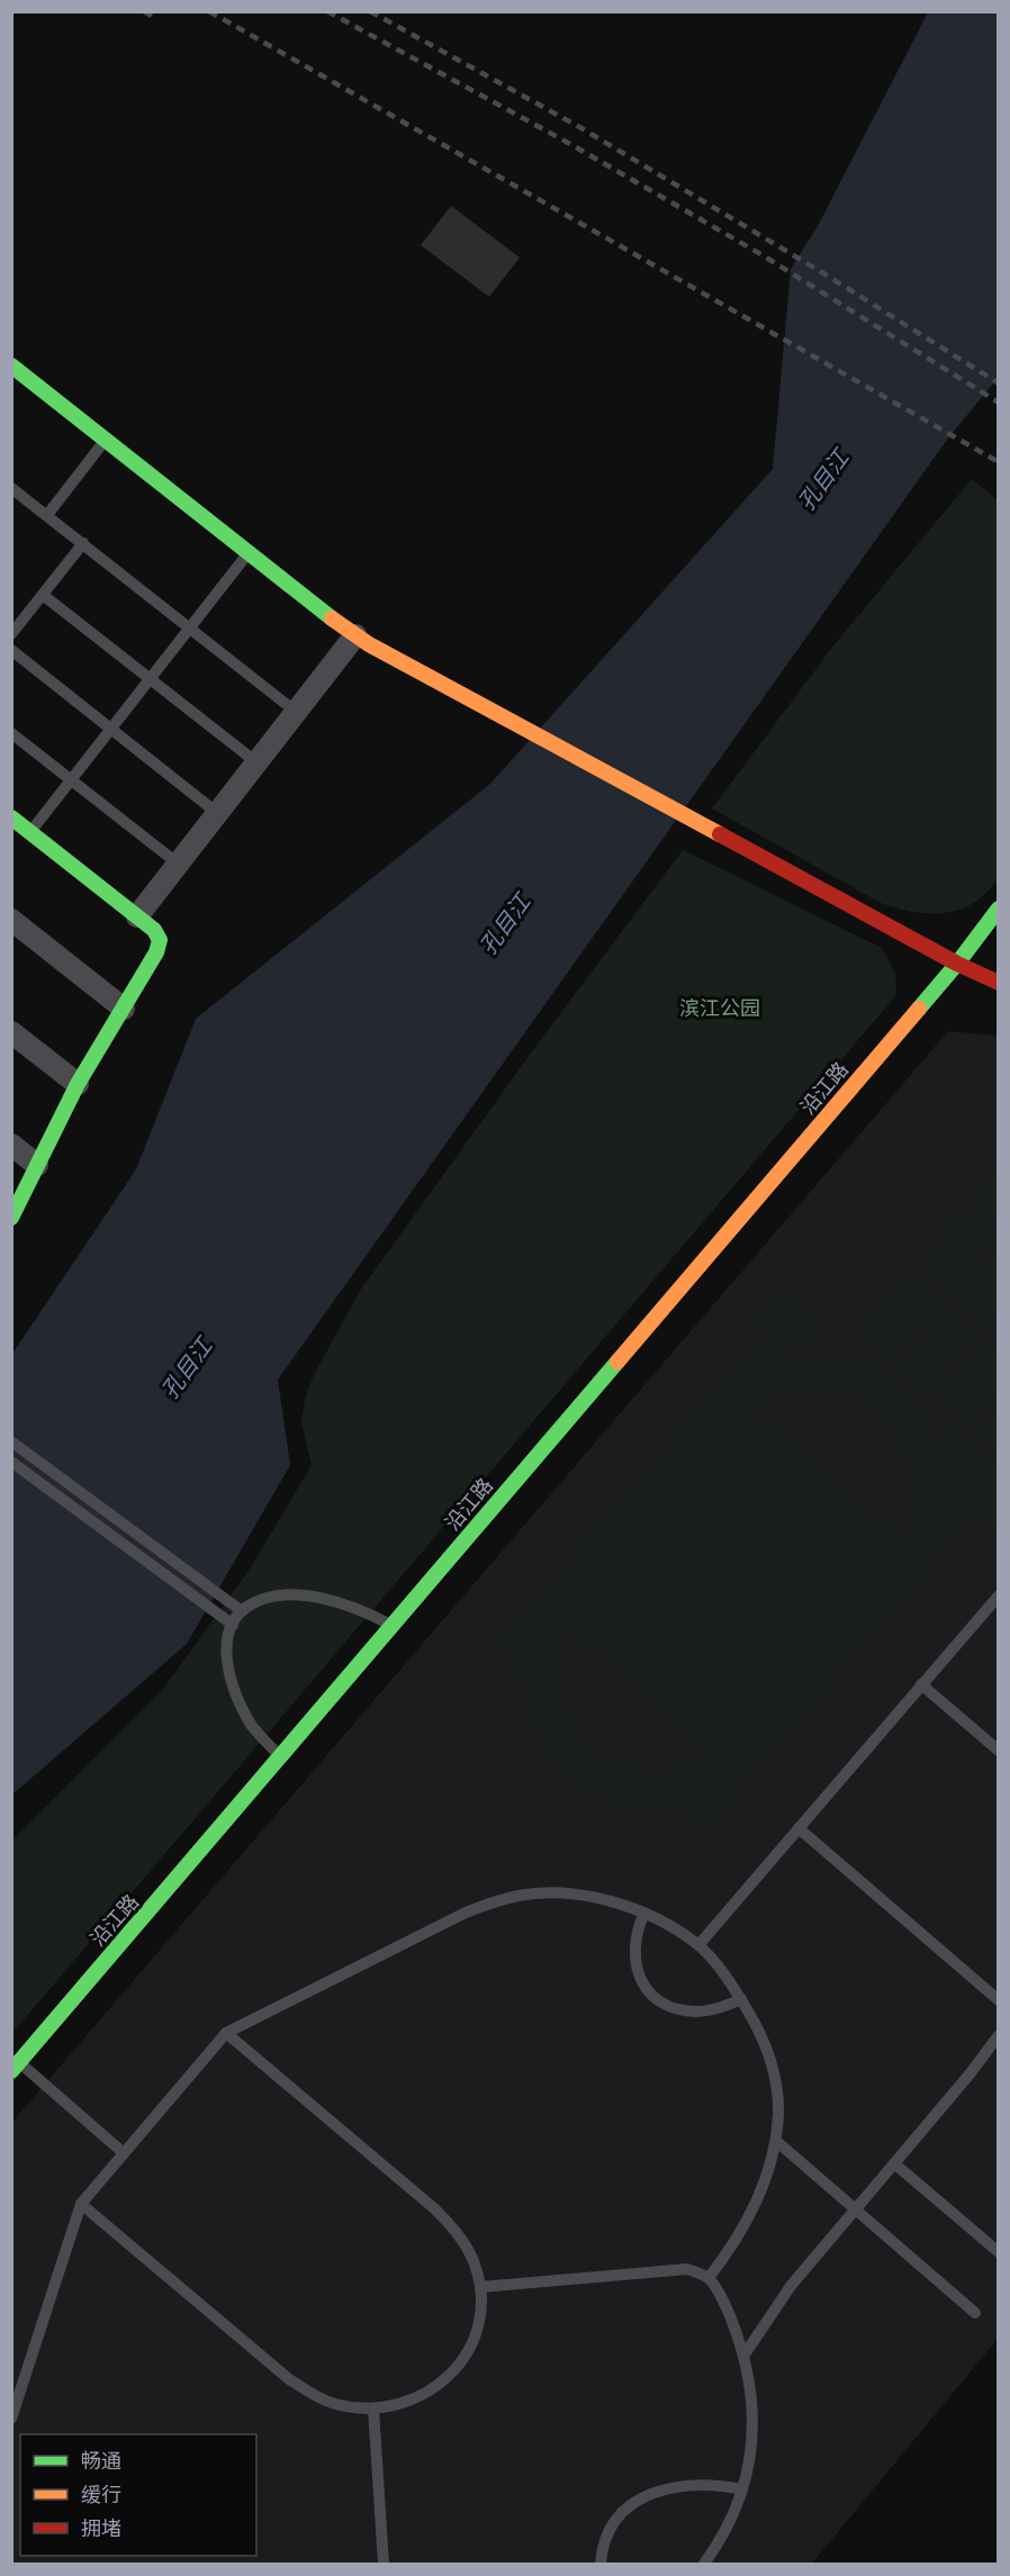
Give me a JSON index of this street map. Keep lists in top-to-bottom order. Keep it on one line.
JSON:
{"streets":{"street":["沿江路"]},"water":["孔目江"],"parks":["滨江公园"],"legend":["畅通","缓行","拥堵"]}
